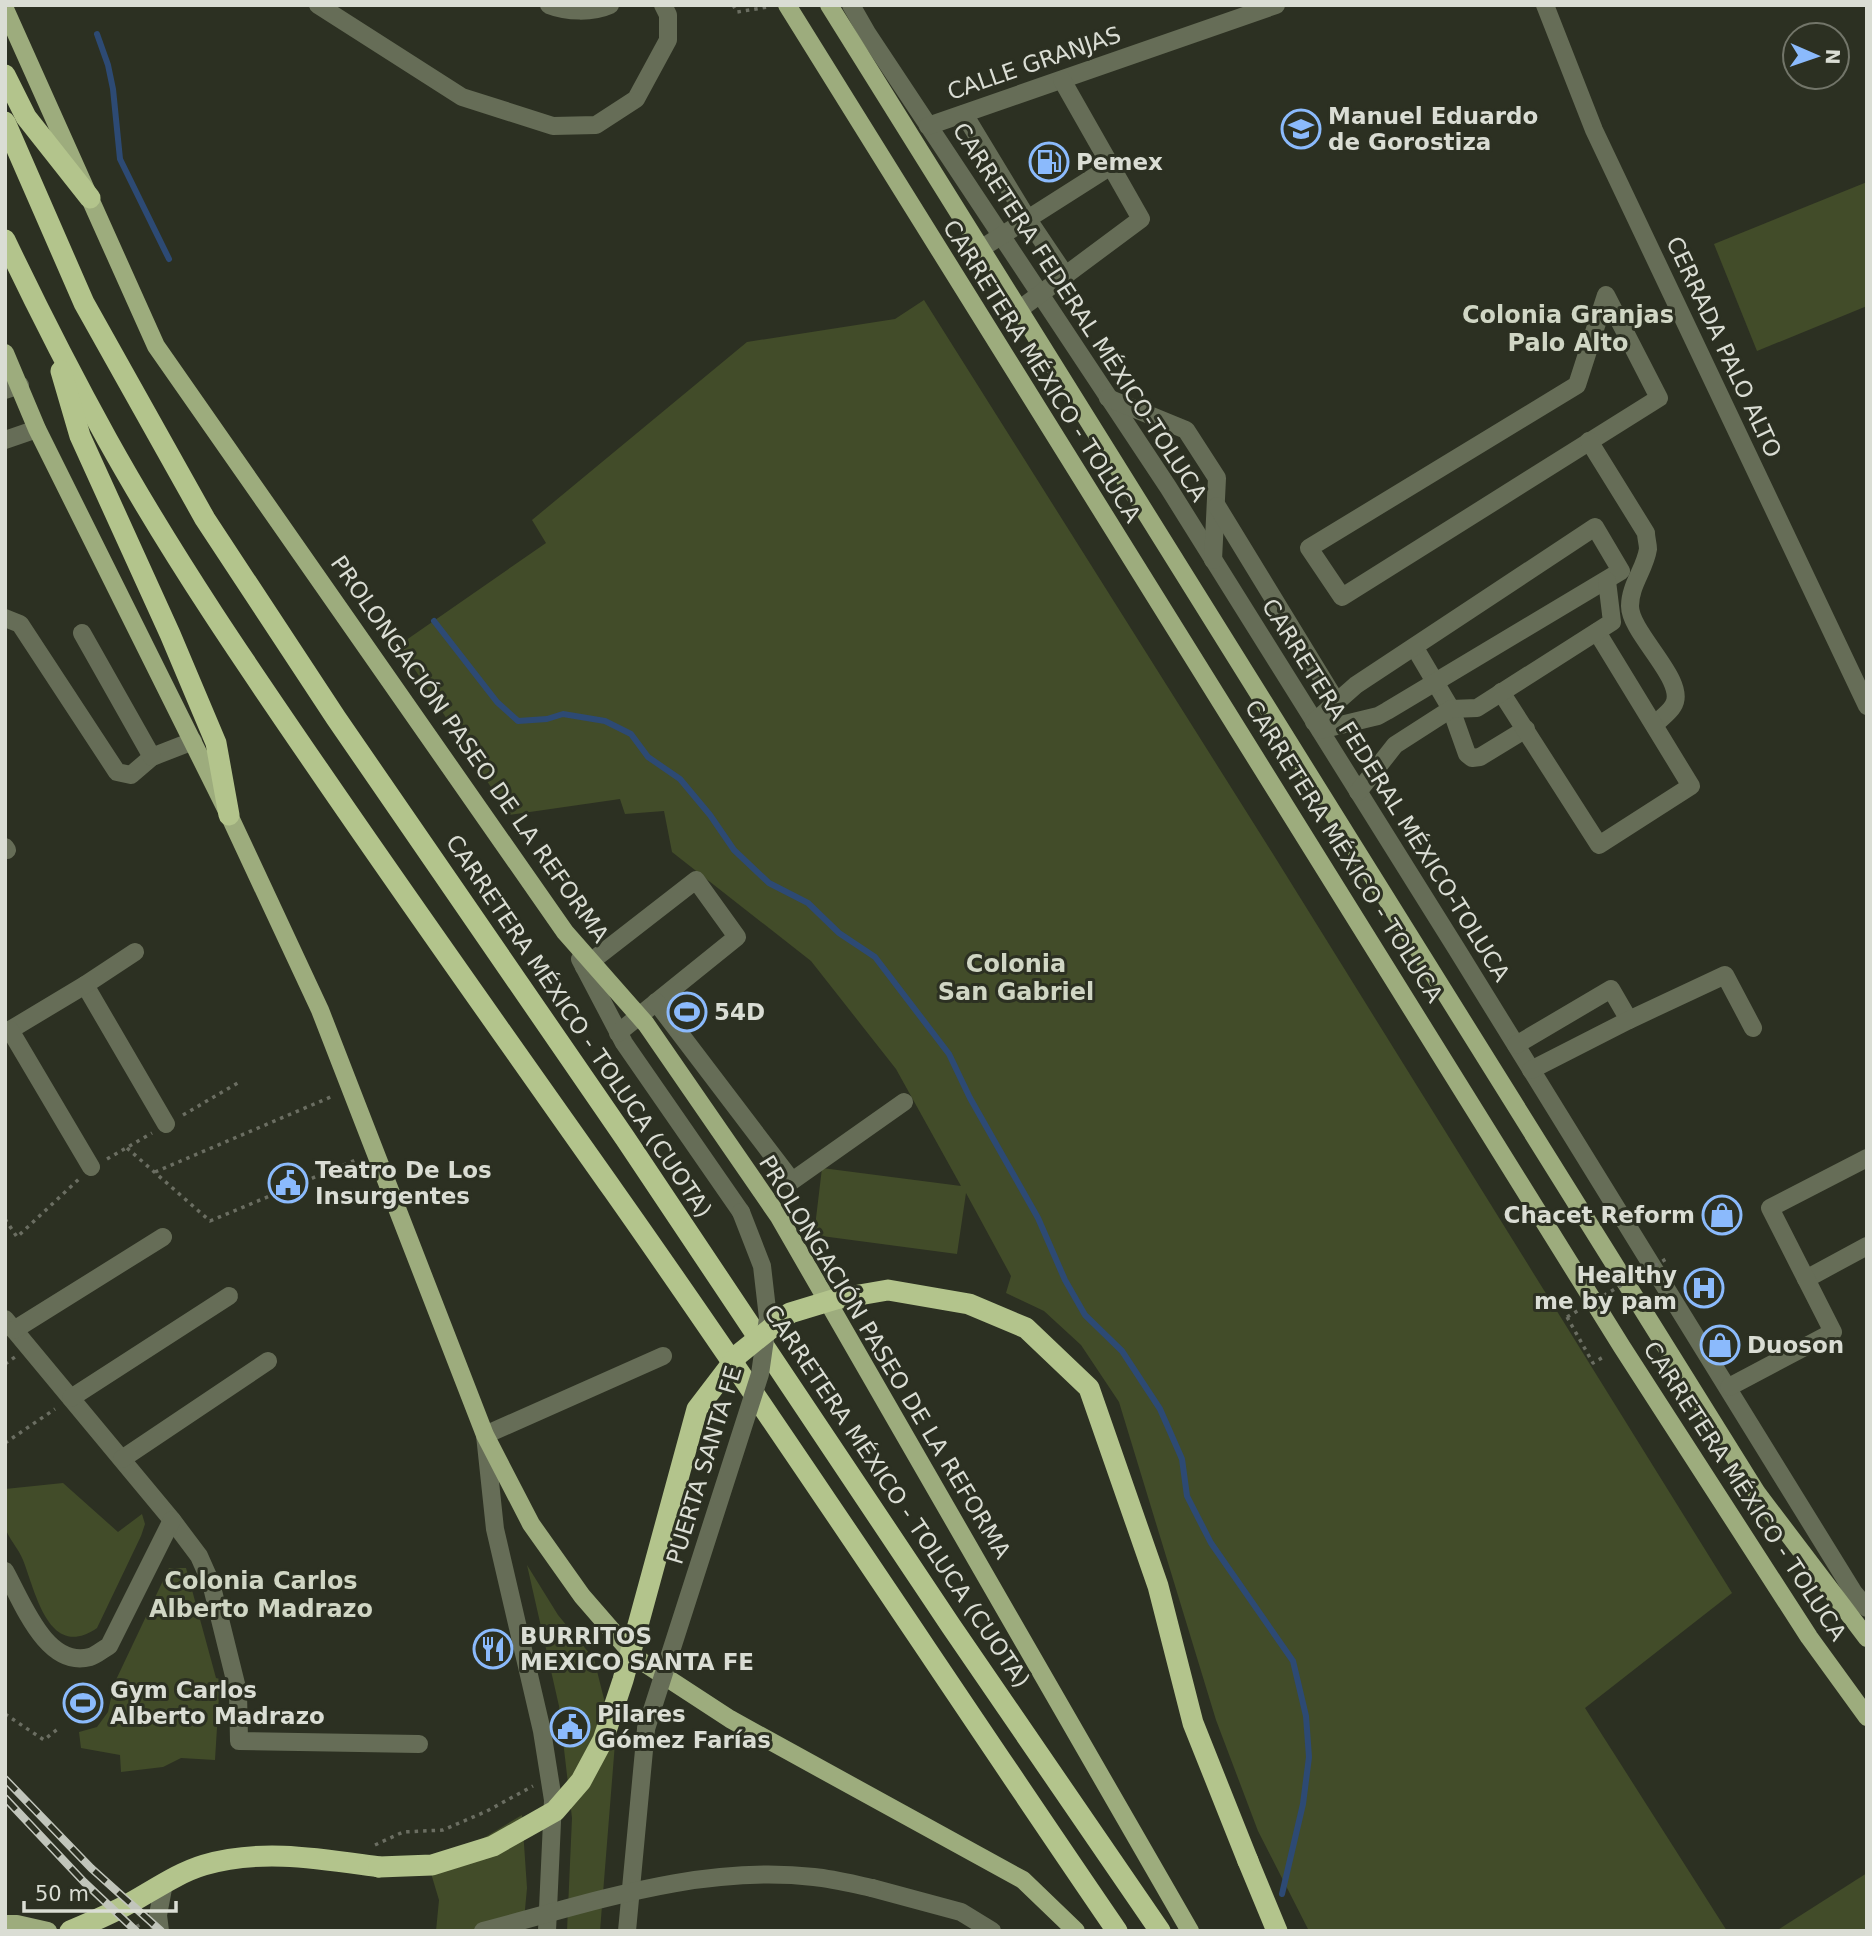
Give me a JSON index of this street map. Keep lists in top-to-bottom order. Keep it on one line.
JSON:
{"streets":{"highway":["CARRETERA MÉXICO - TOLUCA (CUOTA)"],"main road":["CARRETERA MÉXICO - TOLUCA","PROLONGACIÓN PASEO DE LA REFORMA"],"street":["CALLE GRANJAS","CARRETERA FEDERAL MÉXICO-TOLUCA","CERRADA PALO ALTO","PUERTA SANTA FE"]},"crossings":[["CALLE GRANJAS","CARRETERA FEDERAL MÉXICO-TOLUCA"],["PROLONGACIÓN PASEO DE LA REFORMA","PUERTA SANTA FE"]],"districts":["Colonia Granjas Palo Alto","Colonia San Gabriel","Colonia Carlos Alberto Madrazo"],"places":{"school or university":["Manuel Eduardo de Gorostiza"],"fuel station":["Pemex"],"sports":["54D","Gym Carlos Alberto Madrazo"],"public building":["Teatro De Los Insurgentes","Pilares Gómez Farías"],"shop":["Chacet Reform","Duoson"],"hospital":["Healthy me by pam"],"restaurant":["BURRITOS MEXICO SANTA FE"]},"scale_bar":"50 m","north":"right"}
